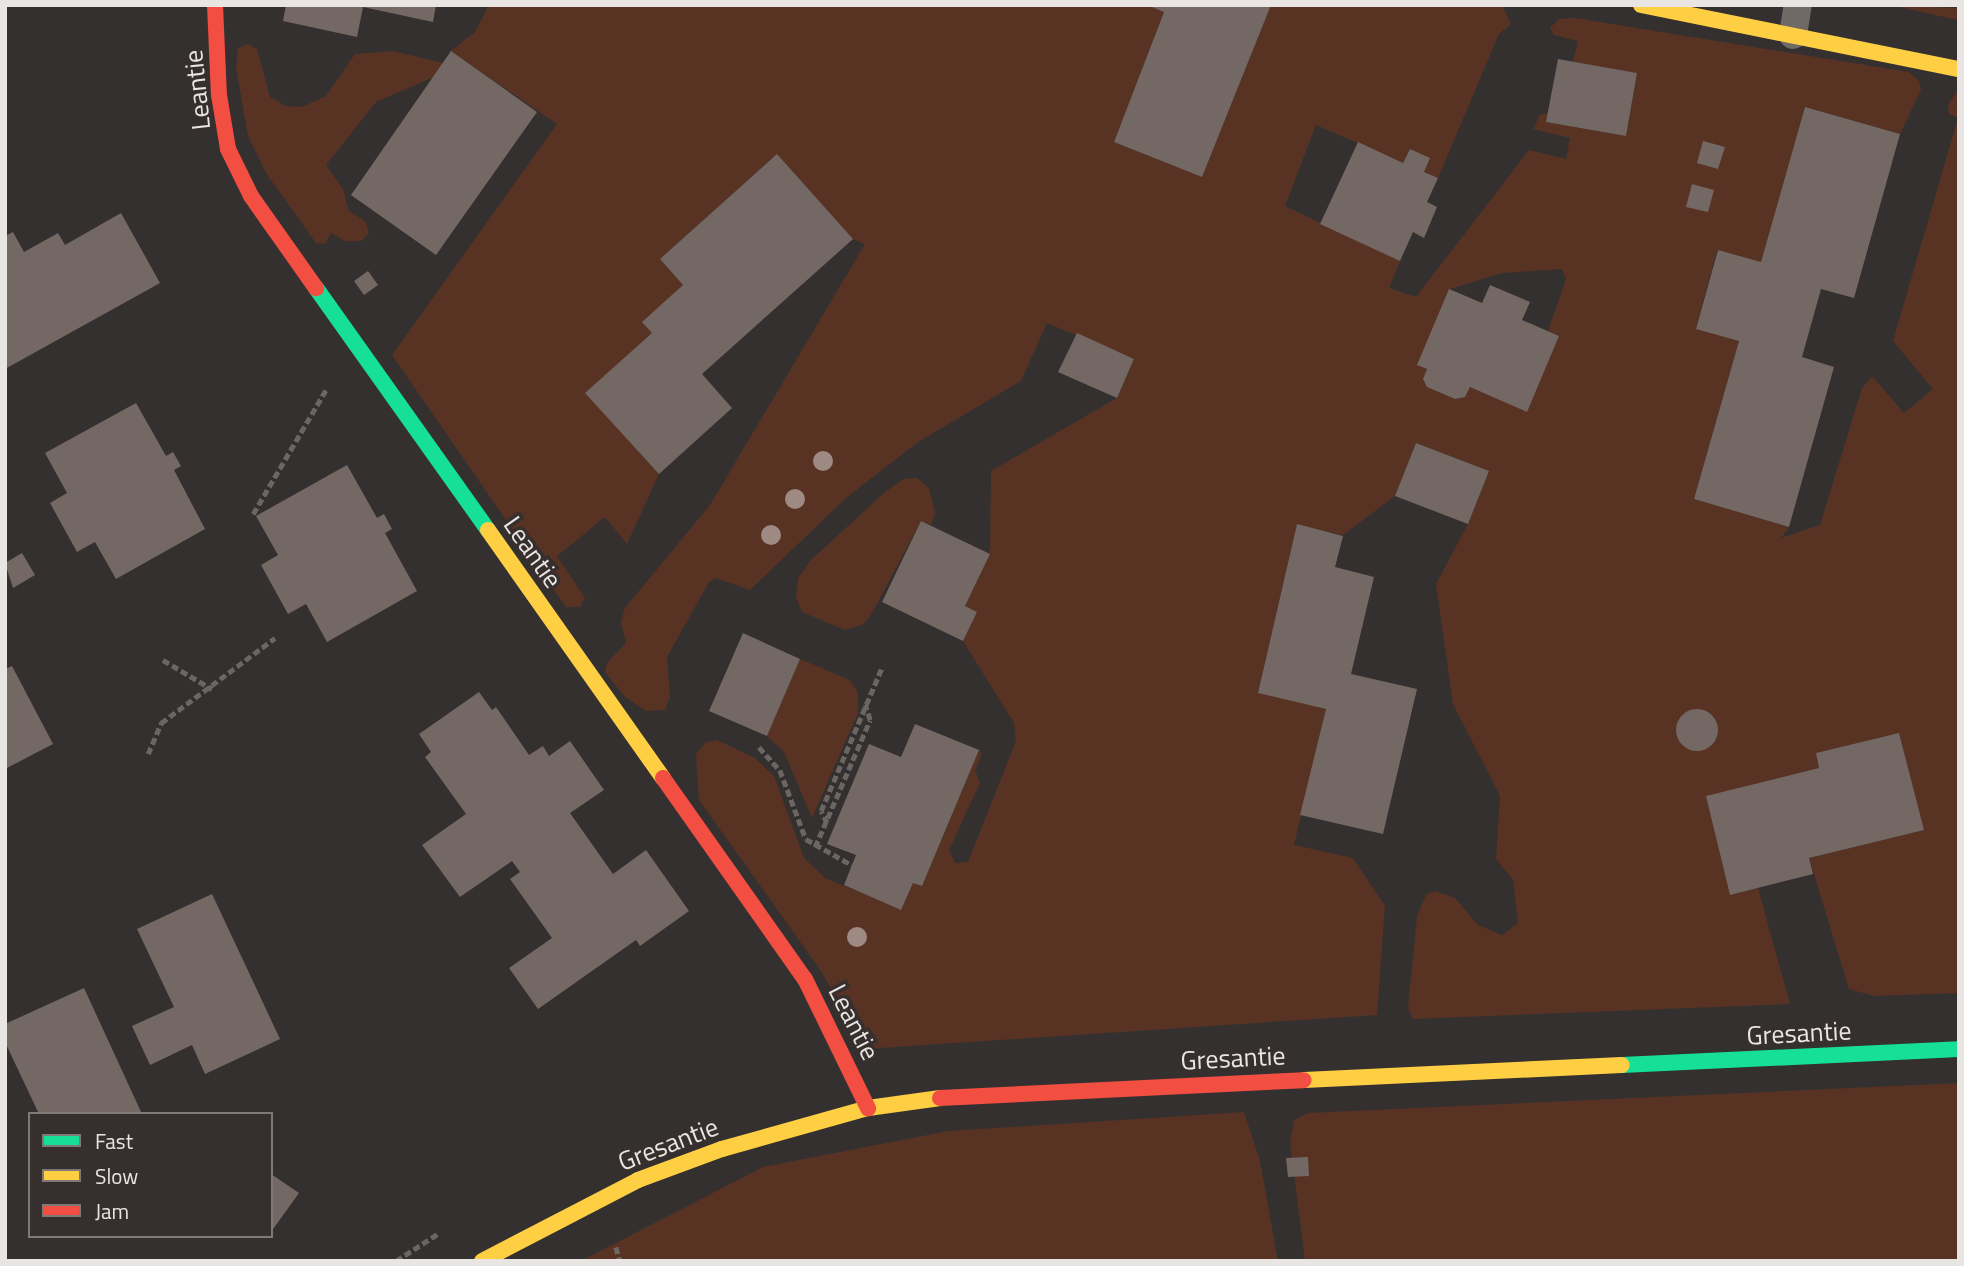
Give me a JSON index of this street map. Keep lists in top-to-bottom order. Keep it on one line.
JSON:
{"streets":{"street":["Leantie","Gresantie"]},"crossings":[["Leantie","Gresantie"]],"legend":["Fast","Slow","Jam"]}
